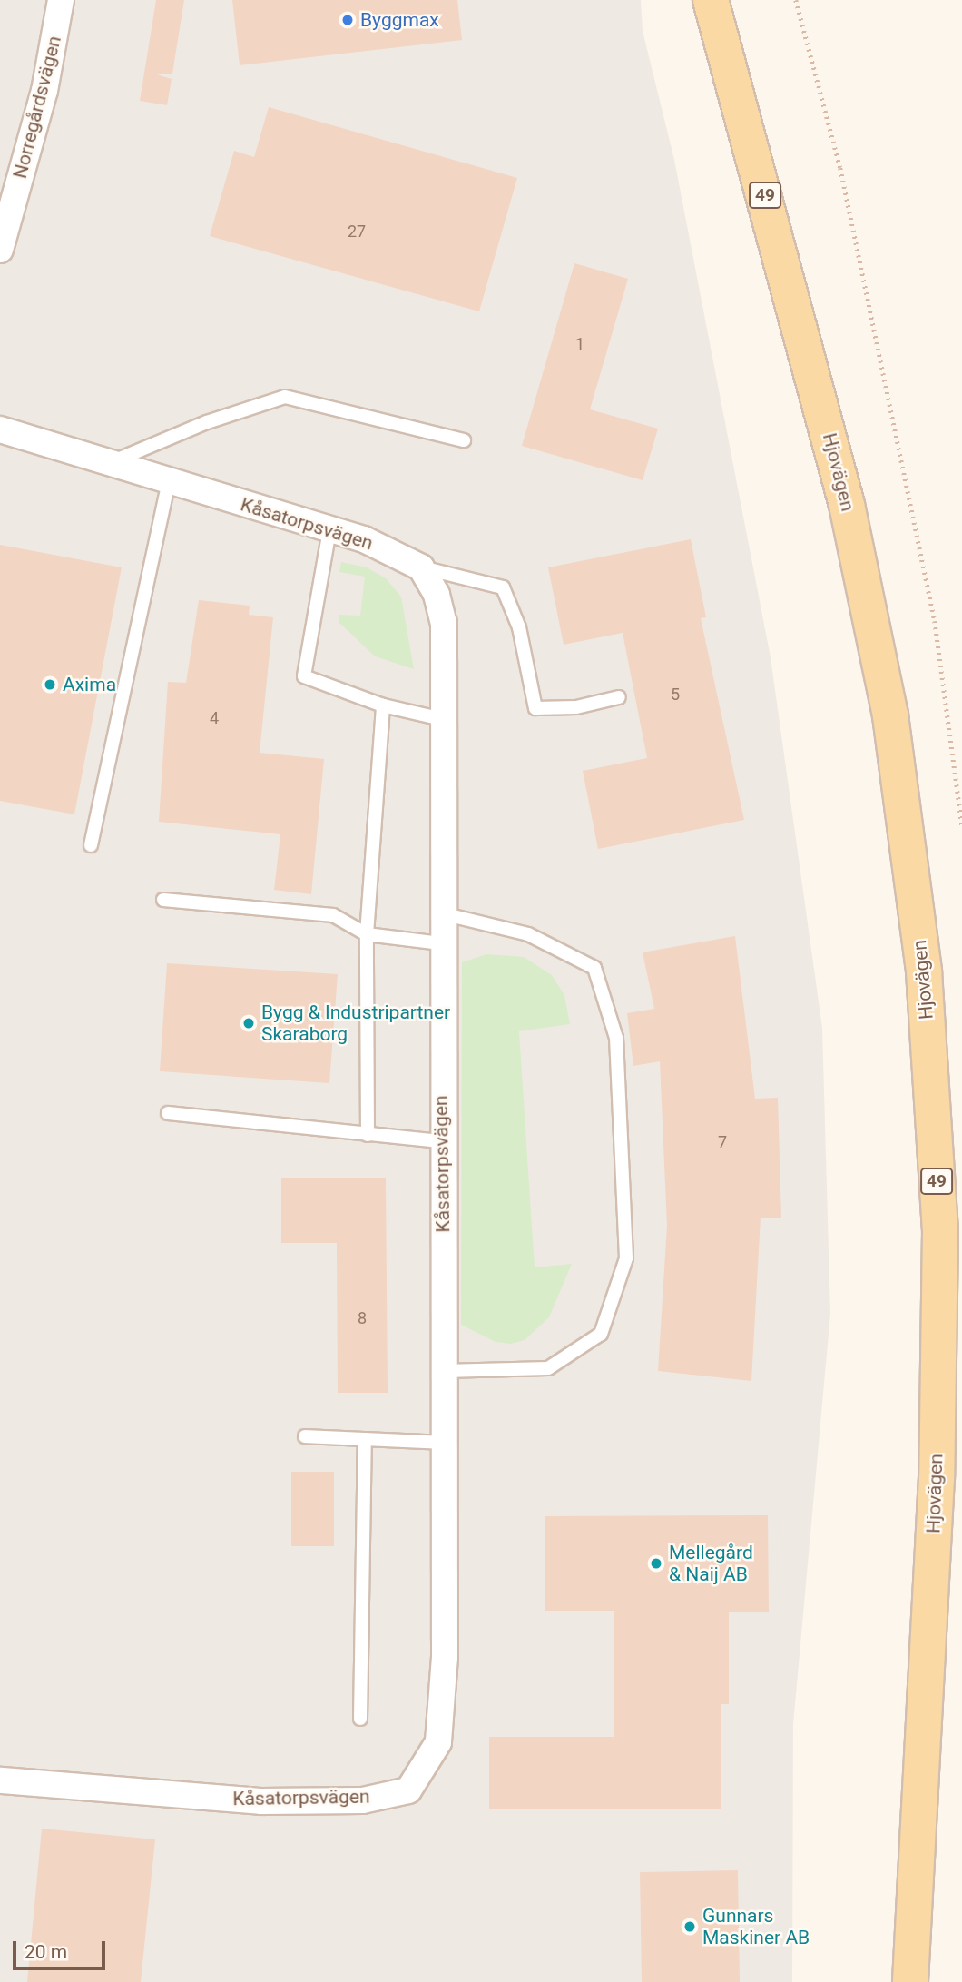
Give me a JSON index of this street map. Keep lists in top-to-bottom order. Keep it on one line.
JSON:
{"streets":{"main road":["49","Hjovägen"],"street":["Norregårdsvägen","Kåsatorpsvägen"]},"places":["Byggmax","Axima","Bygg & Industripartner Skaraborg","Mellegård & Naij AB","Gunnars Maskiner AB"],"house_numbers":["27","1","5","4","7","8"],"scale_bar":"20 m"}
